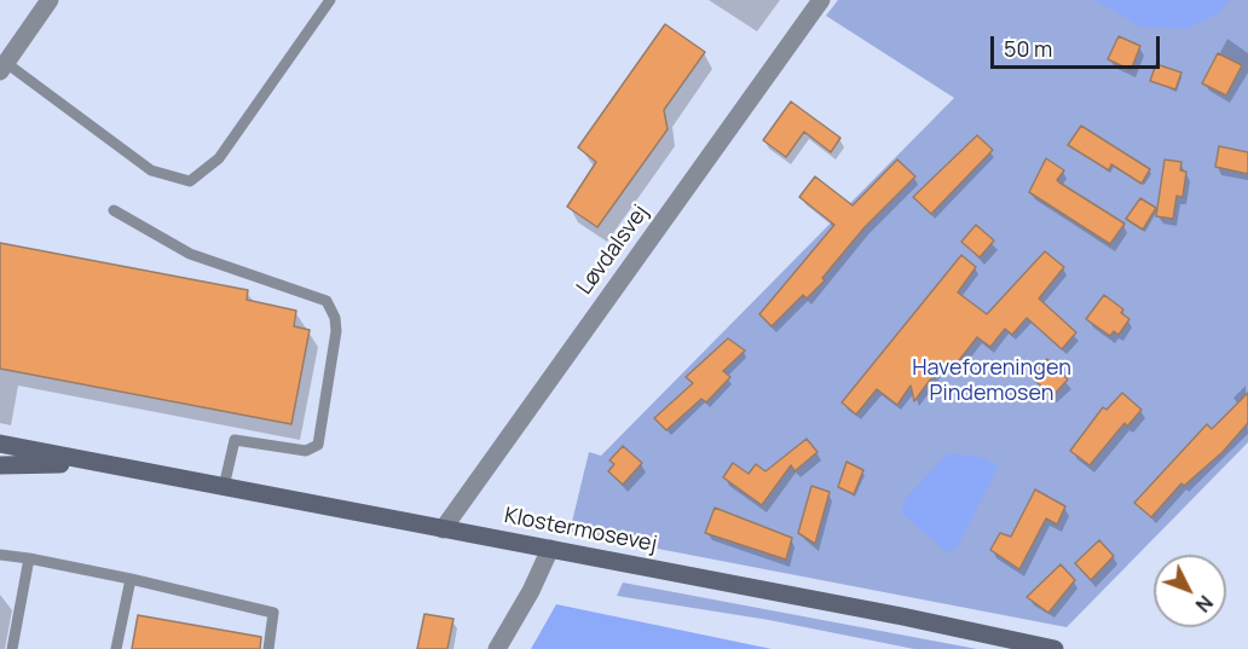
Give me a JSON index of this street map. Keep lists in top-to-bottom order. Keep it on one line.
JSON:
{"streets":{"main road":["Klostermosevej"],"street":["Løvdalsvej"]},"crossings":[["Løvdalsvej","Klostermosevej"]],"parks":["Haveforeningen Pindemosen"],"scale_bar":"50 m","north":"bottom right"}
